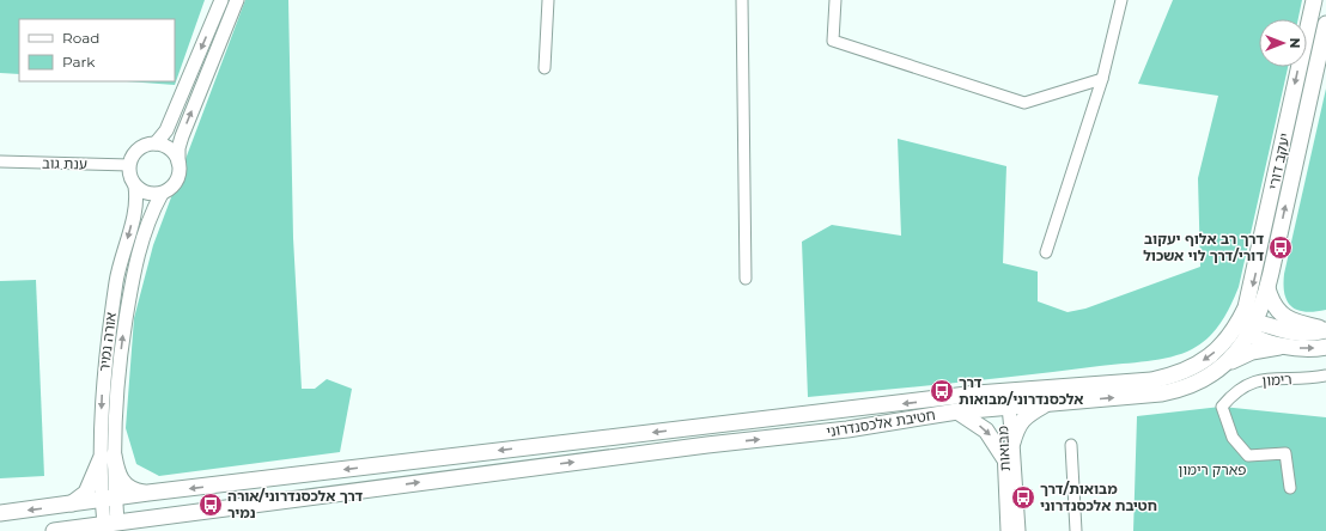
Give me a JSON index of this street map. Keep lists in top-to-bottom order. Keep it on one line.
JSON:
{"streets":{"main road":["יעקב דורי","חטיבת אלכסנדרוני"],"street":["ענת גוב","אורה נמיר","רימון","מבואות"]},"crossings":[["יעקב דורי","חטיבת אלכסנדרוני"],["ענת גוב","אורה נמיר"],["אורה נמיר","חטיבת אלכסנדרוני"],["חטיבת אלכסנדרוני","מבואות"]],"parks":["פארק רימון"],"places":{"bus stop":["דרך רב אלוף יעקוב דורי/דרך לוי אשכול","דרך אלכסנדרוני/מבואות","מבואות/דרך חטיבת אלכסנדרוני","דרך אלכסנדרוני/אורה נמיר"]},"legend":["Road","Park"],"north":"right"}
